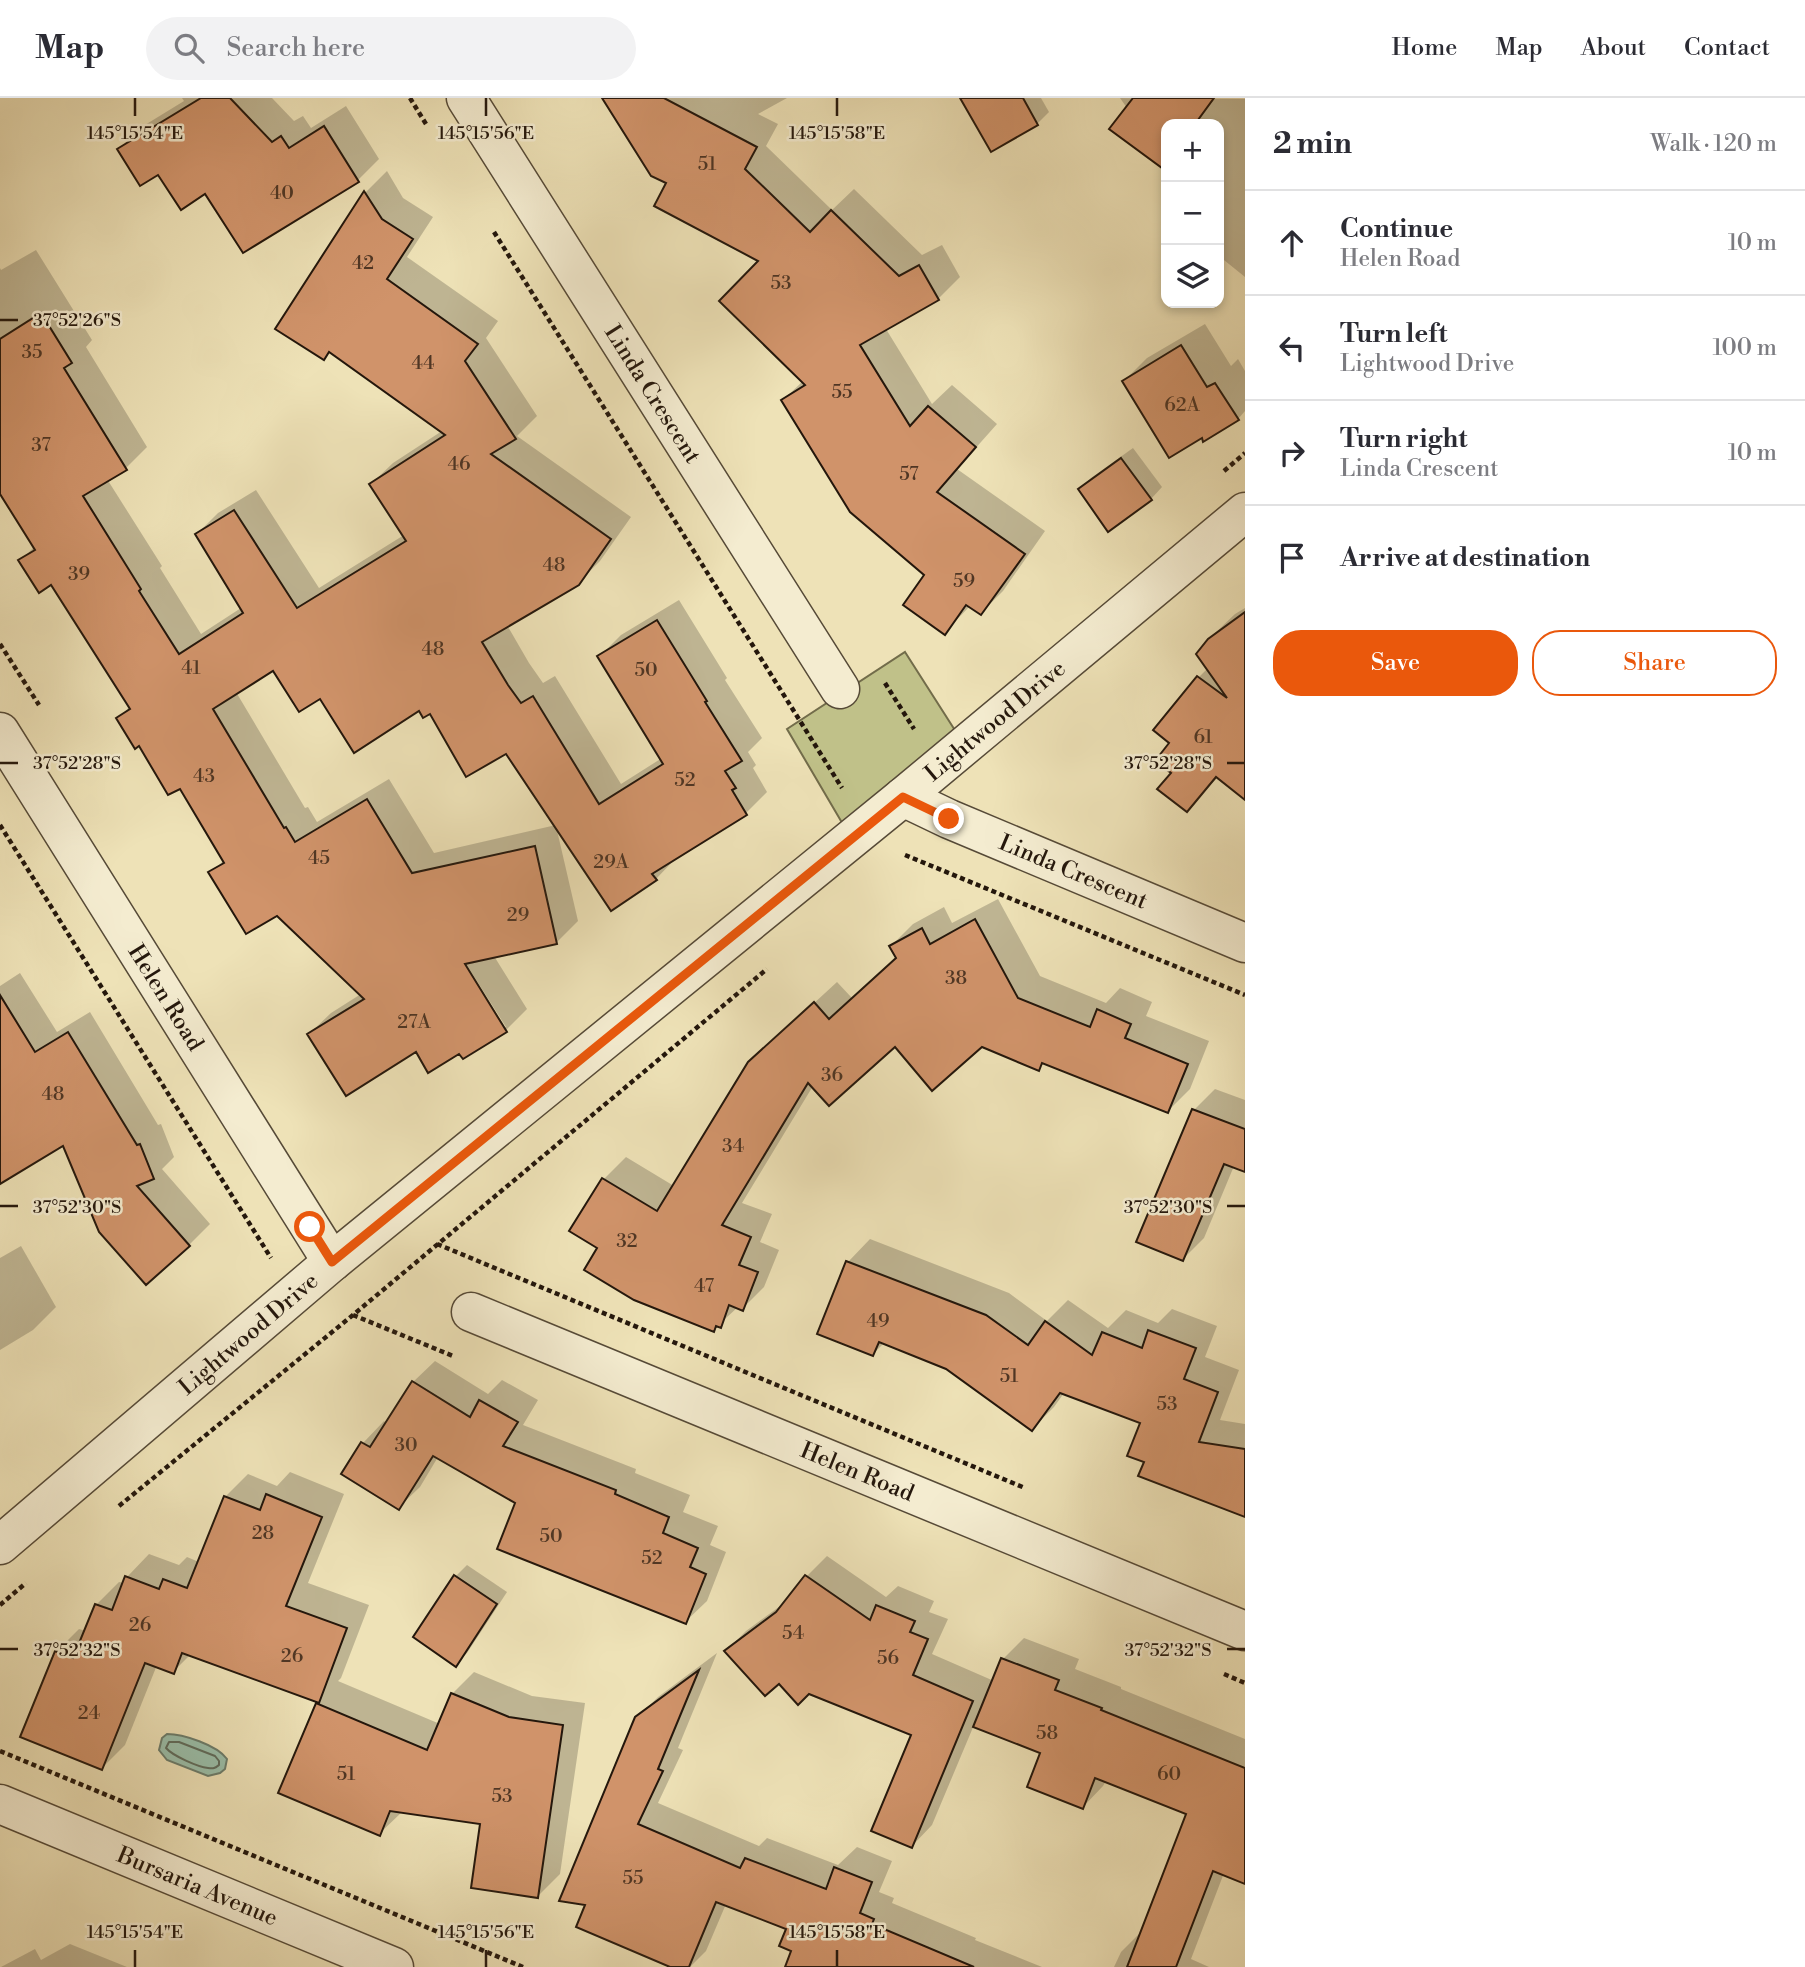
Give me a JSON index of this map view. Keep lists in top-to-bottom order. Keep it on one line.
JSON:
{"streets":{"street":["Linda Crescent","Lightwood Drive","Helen Road","Bursaria Avenue"]},"crossings":[["Linda Crescent","Lightwood Drive"],["Lightwood Drive","Helen Road"]],"house_numbers":["51","40","42","53","35","44","55","62A","37","46","57","48","39","59","48","41","50","61","43","52","45","29A","29","38","27A","36","48","34","32","47","49","51","53","30","28","50","52","26","54","26","56","24","58","51","60","53","55"],"page":{"header":"Map","search":"Search here","nav":["Home","Map","About","Contact"],"heading":["2 min","Walk · 120 m"],"map_buttons":["+","−"],"list":[["Continue","Helen Road","10 m"],["Turn left","Lightwood Drive","100 m"],["Turn right","Linda Crescent","10 m"],"Arrive at destination"],"buttons":["Save","Share"]},"coordinates":["145°15'54\"E","145°15'56\"E","145°15'58\"E","37°52'26\"S","37°52'28\"S","37°52'30\"S","37°52'32\"S"]}
